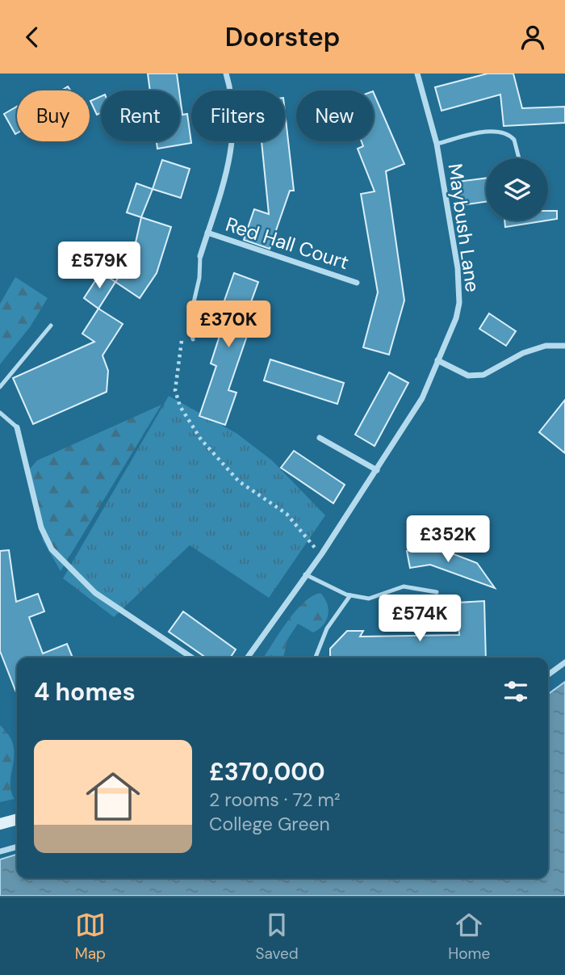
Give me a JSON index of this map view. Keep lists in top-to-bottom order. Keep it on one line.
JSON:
{"streets":{"street":["Maybush Lane","Red Hall Court"]},"page":{"header":"Doorstep","chip":["Buy","Rent","Filters","New"],"price":["£579K","£370K","£352K","£574K"],"heading":"4 homes","list":[{"name":"£370,000","note":"2 rooms · 72 m² · College Green"}],"tabs":["Map","Saved","Home"]}}
